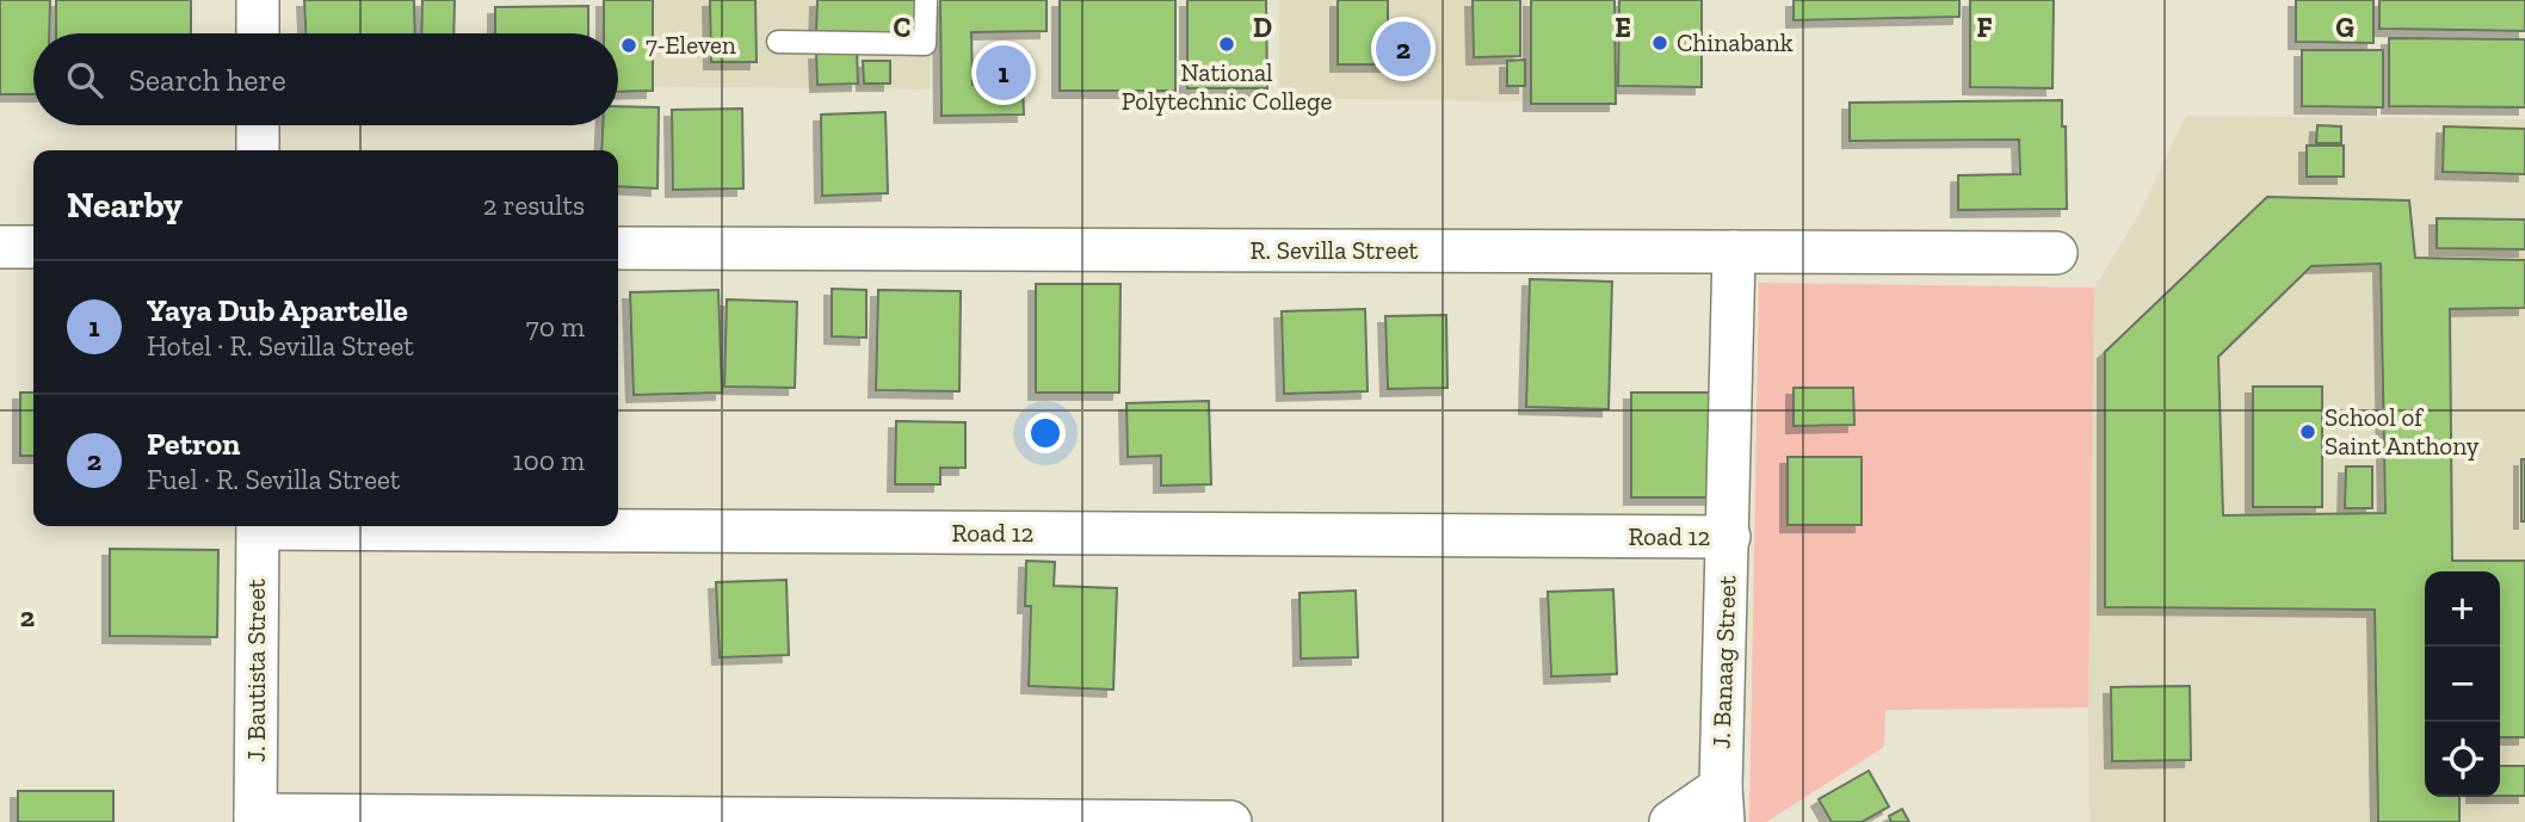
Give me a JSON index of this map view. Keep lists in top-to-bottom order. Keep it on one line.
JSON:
{"streets":{"street":["R. Sevilla Street","Road 12","J. Banaag Street","J. Bautista Street"]},"crossings":[["R. Sevilla Street","J. Banaag Street"],["Road 12","J. Banaag Street"]],"places":["Chinabank","National Polytechnic College","7-Eleven","School of Saint Anthony"],"page":{"pins":["2","1"],"search":"Search here","heading":["Nearby","2 results"],"list":[{"mark":"1","name":"Yaya Dub Apartelle","note":"Hotel · R. Sevilla Street","value":"70 m"},{"mark":"2","name":"Petron","note":"Fuel · R. Sevilla Street","value":"100 m"}],"map_buttons":["+","−"]},"grid":{"columns":["C","D","E","F","G"],"rows":["2"]}}
